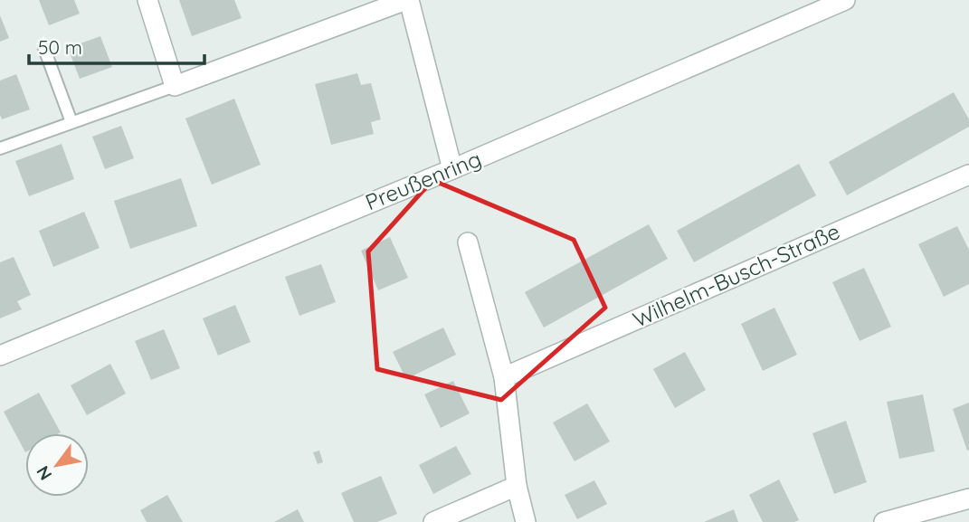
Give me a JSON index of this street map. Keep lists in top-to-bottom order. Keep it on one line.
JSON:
{"streets":{"street":["Preußenring","Wilhelm-Busch-Straße"]},"scale_bar":"50 m","north":"bottom left"}
